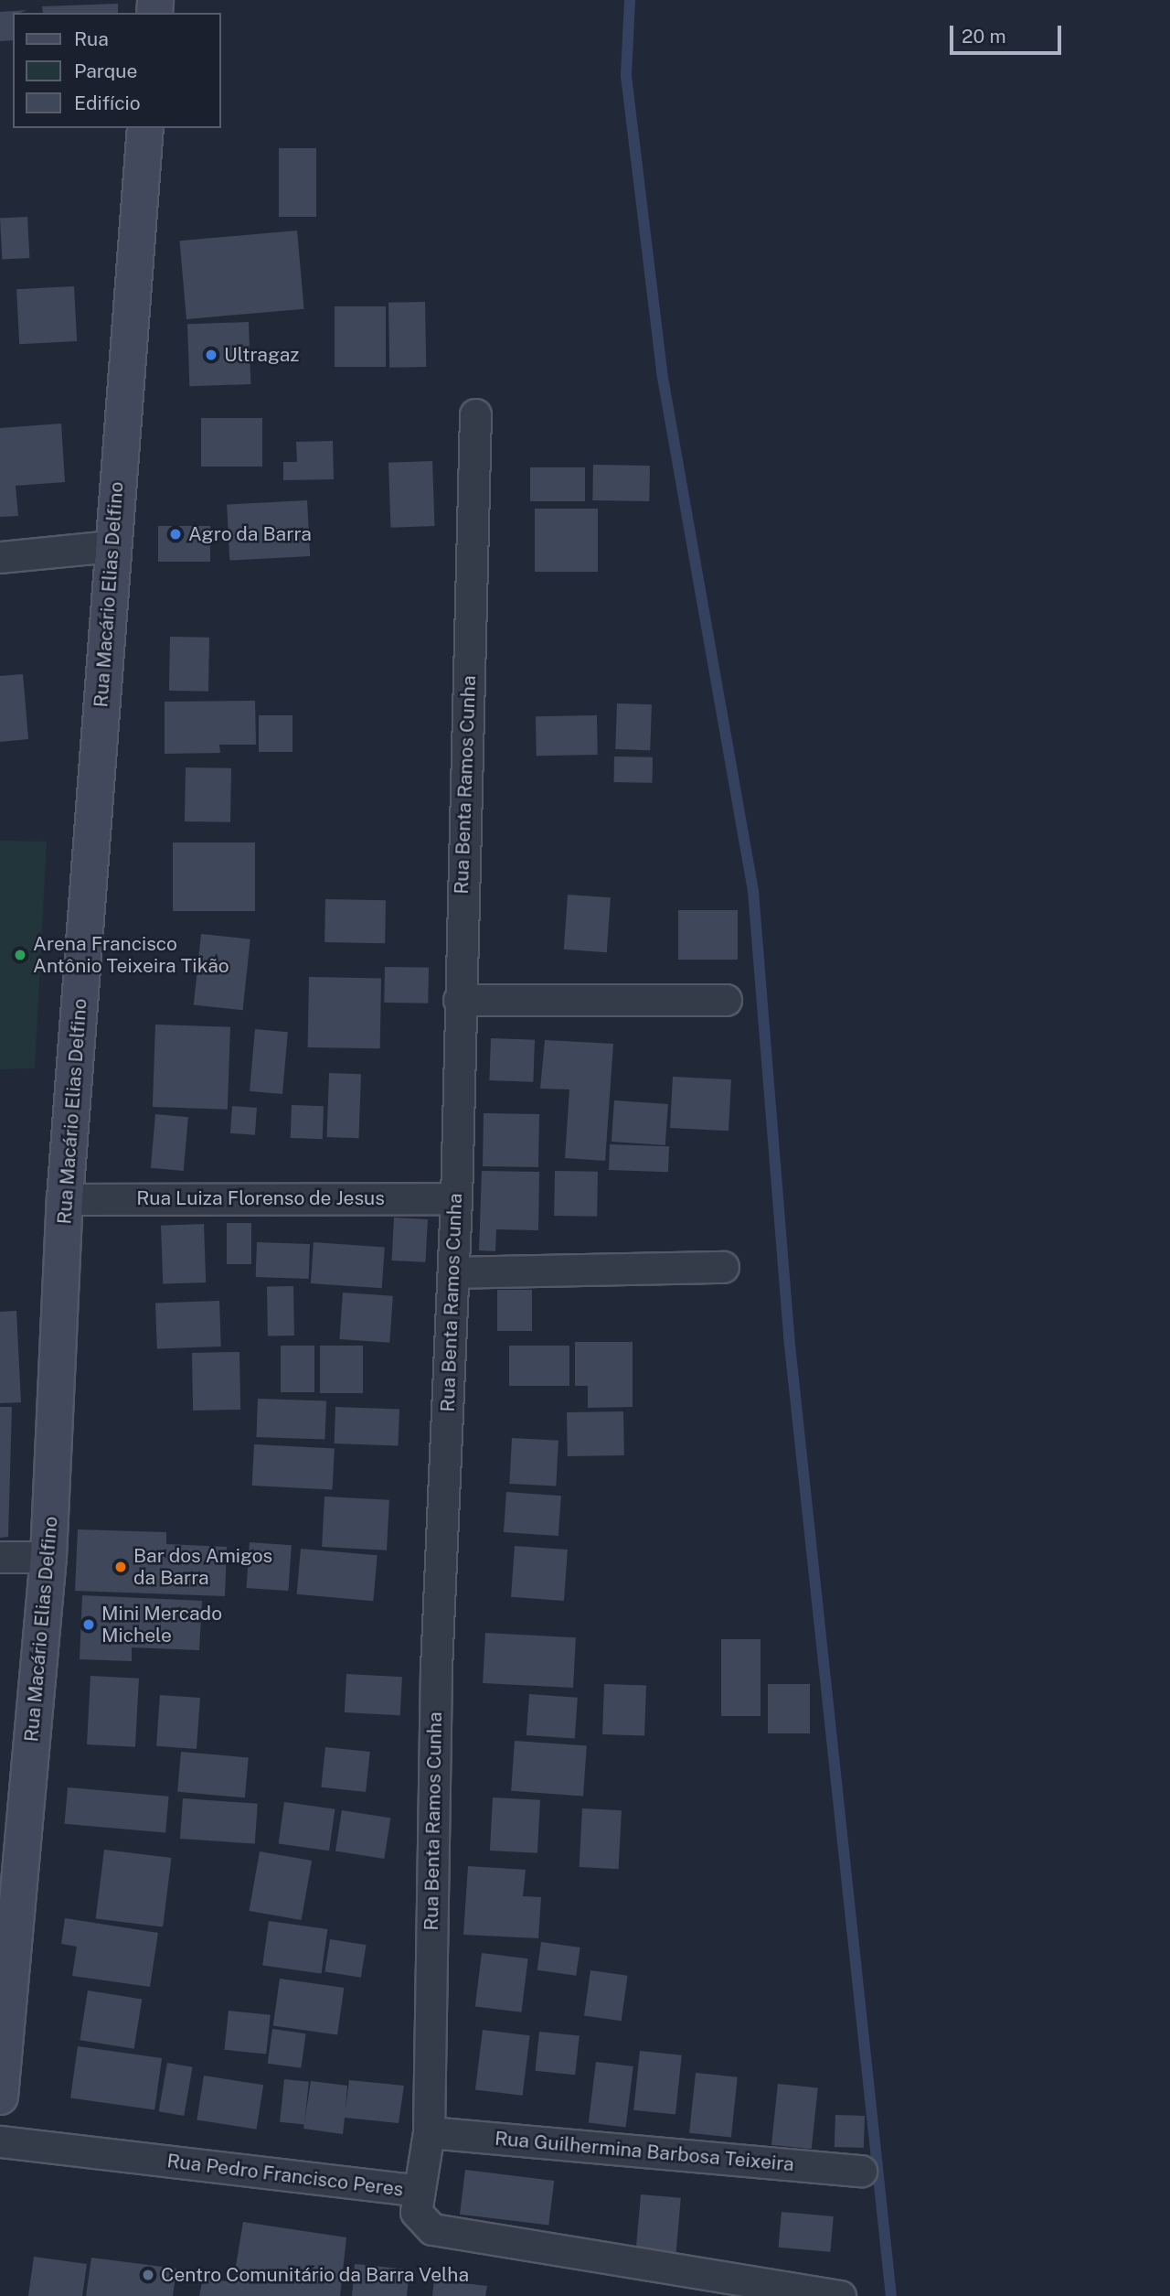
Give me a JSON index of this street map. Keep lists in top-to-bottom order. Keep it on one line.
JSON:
{"streets":{"main road":["Rua Macário Elias Delfino"],"street":["Rua Benta Ramos Cunha","Rua Luiza Florenso de Jesus","Rua Guilhermina Barbosa Teixeira","Rua Pedro Francisco Peres"]},"crossings":[["Rua Macário Elias Delfino","Rua Luiza Florenso de Jesus"],["Rua Benta Ramos Cunha","Rua Luiza Florenso de Jesus"],["Rua Benta Ramos Cunha","Rua Guilhermina Barbosa Teixeira"],["Rua Benta Ramos Cunha","Rua Pedro Francisco Peres"]],"places":["Ultragaz","Agro da Barra","Arena Francisco Antônio Teixeira Tikão","Bar dos Amigos da Barra","Mini Mercado Michele","Centro Comunitário da Barra Velha"],"legend":["Rua","Parque","Edifício"],"scale_bar":"20 m"}
